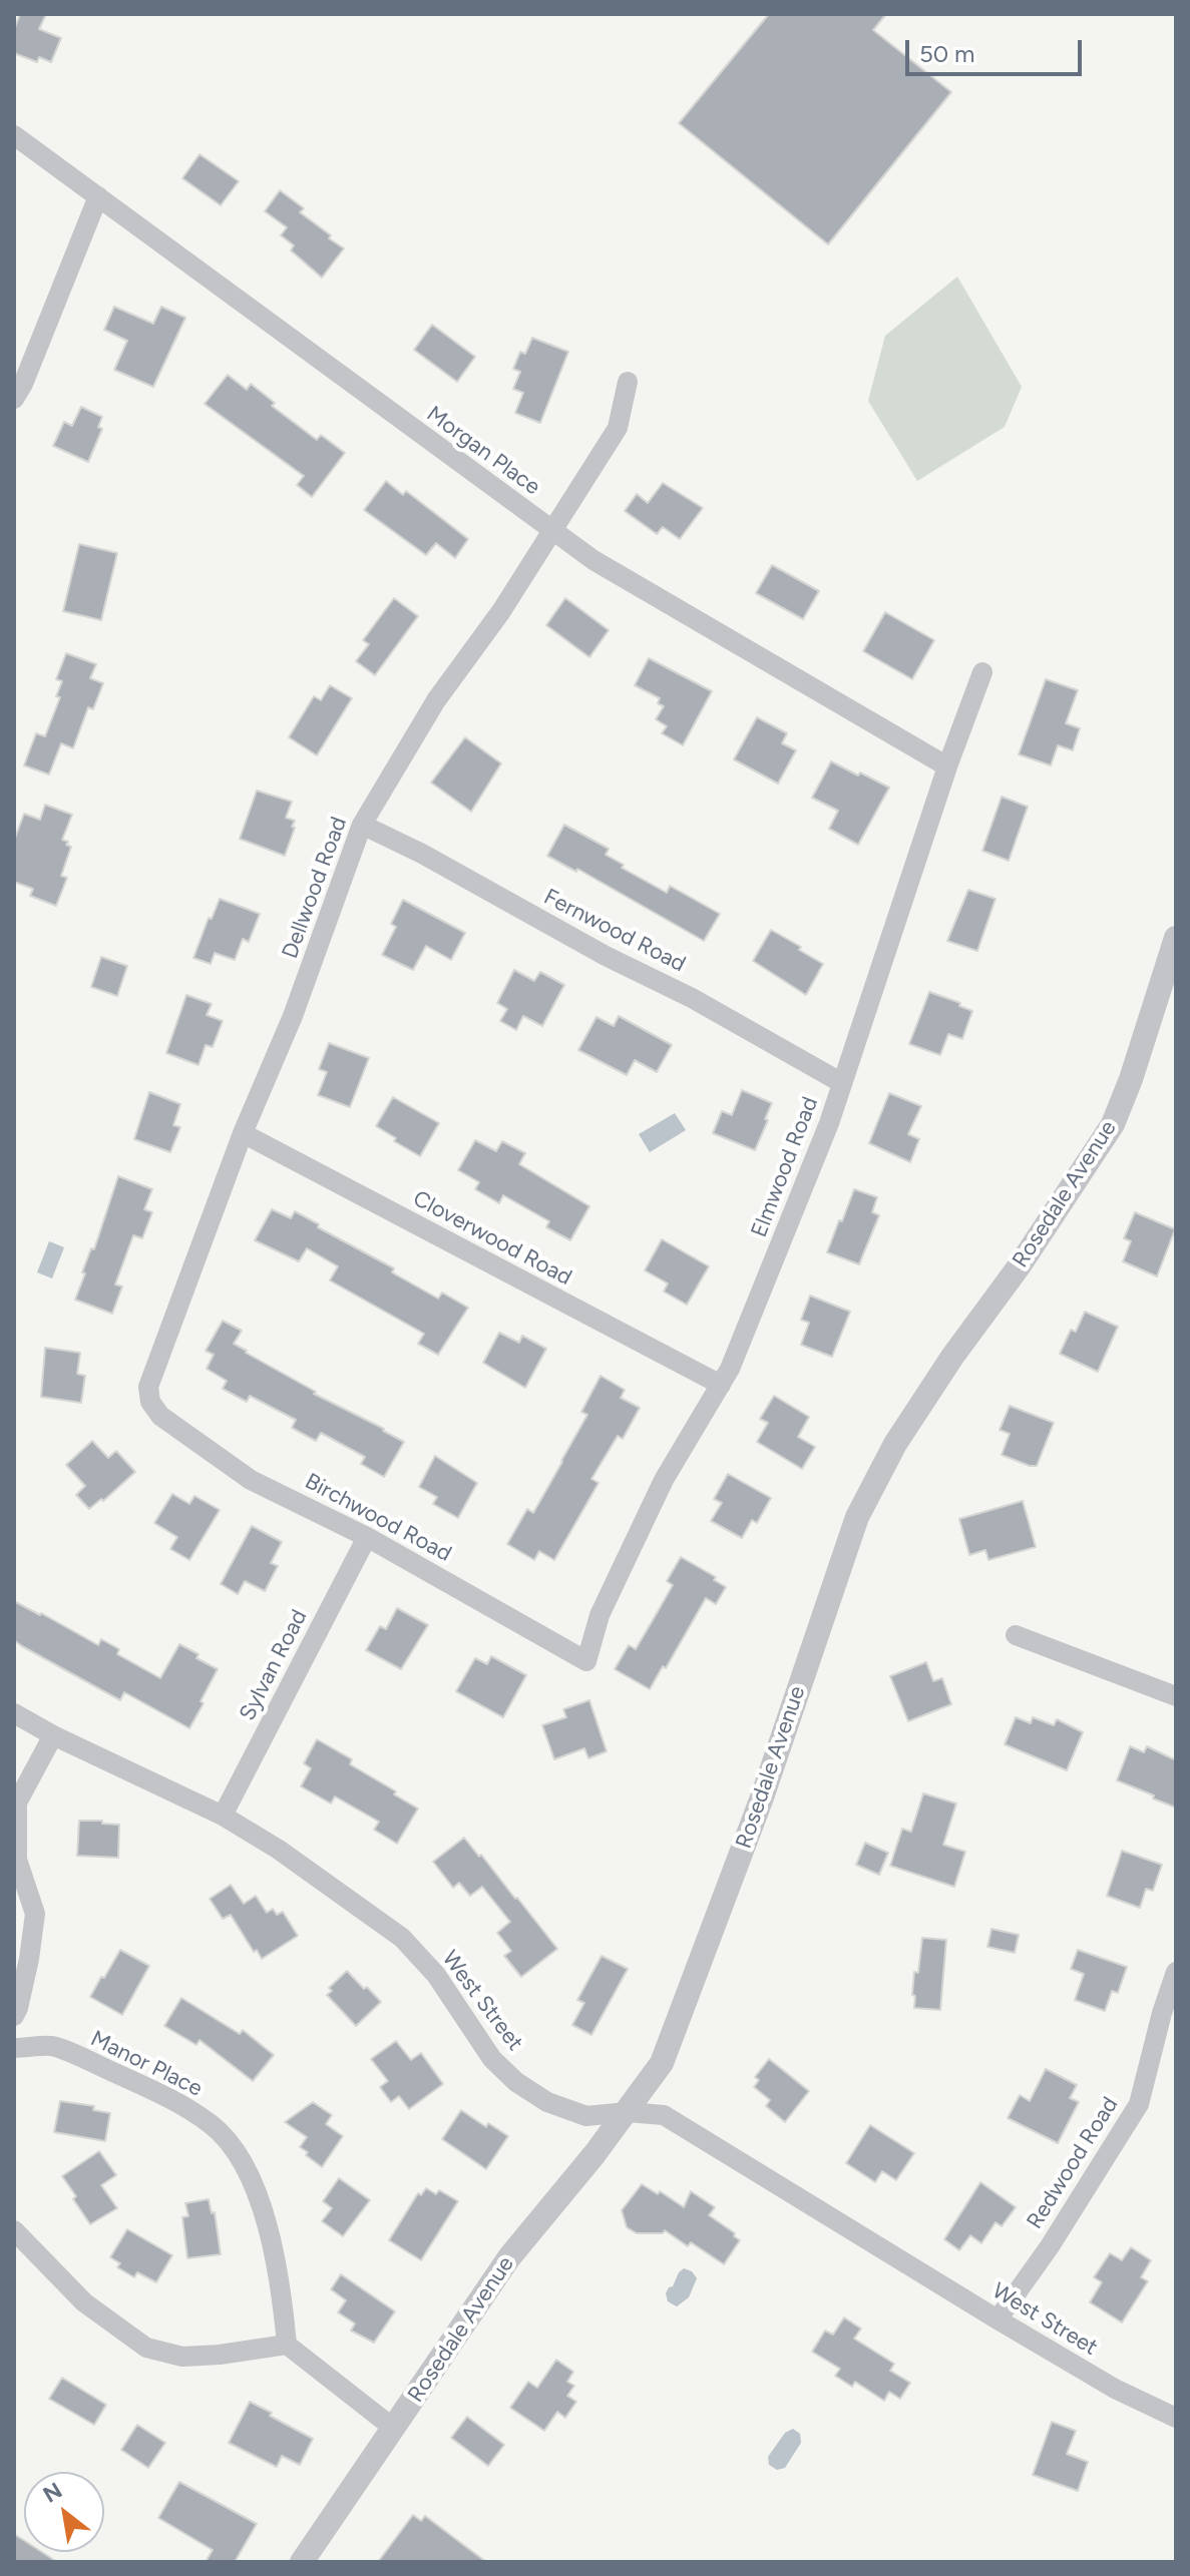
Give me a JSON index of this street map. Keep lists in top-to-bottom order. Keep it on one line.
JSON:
{"streets":{"street":["Morgan Place","Dellwood Road","Fernwood Road","Elmwood Road","Rosedale Avenue","Cloverwood Road","Birchwood Road","Sylvan Road","West Street","Manor Place","Redwood Road"]},"crossings":[["Morgan Place","Dellwood Road"],["Morgan Place","Elmwood Road"],["Dellwood Road","Fernwood Road"],["Dellwood Road","Cloverwood Road"],["Dellwood Road","Birchwood Road"],["Fernwood Road","Elmwood Road"],["Elmwood Road","Cloverwood Road"],["Elmwood Road","Birchwood Road"],["Rosedale Avenue","West Street"],["Birchwood Road","Sylvan Road"],["Sylvan Road","West Street"],["West Street","Redwood Road"]],"scale_bar":"50 m","north":"top left"}
